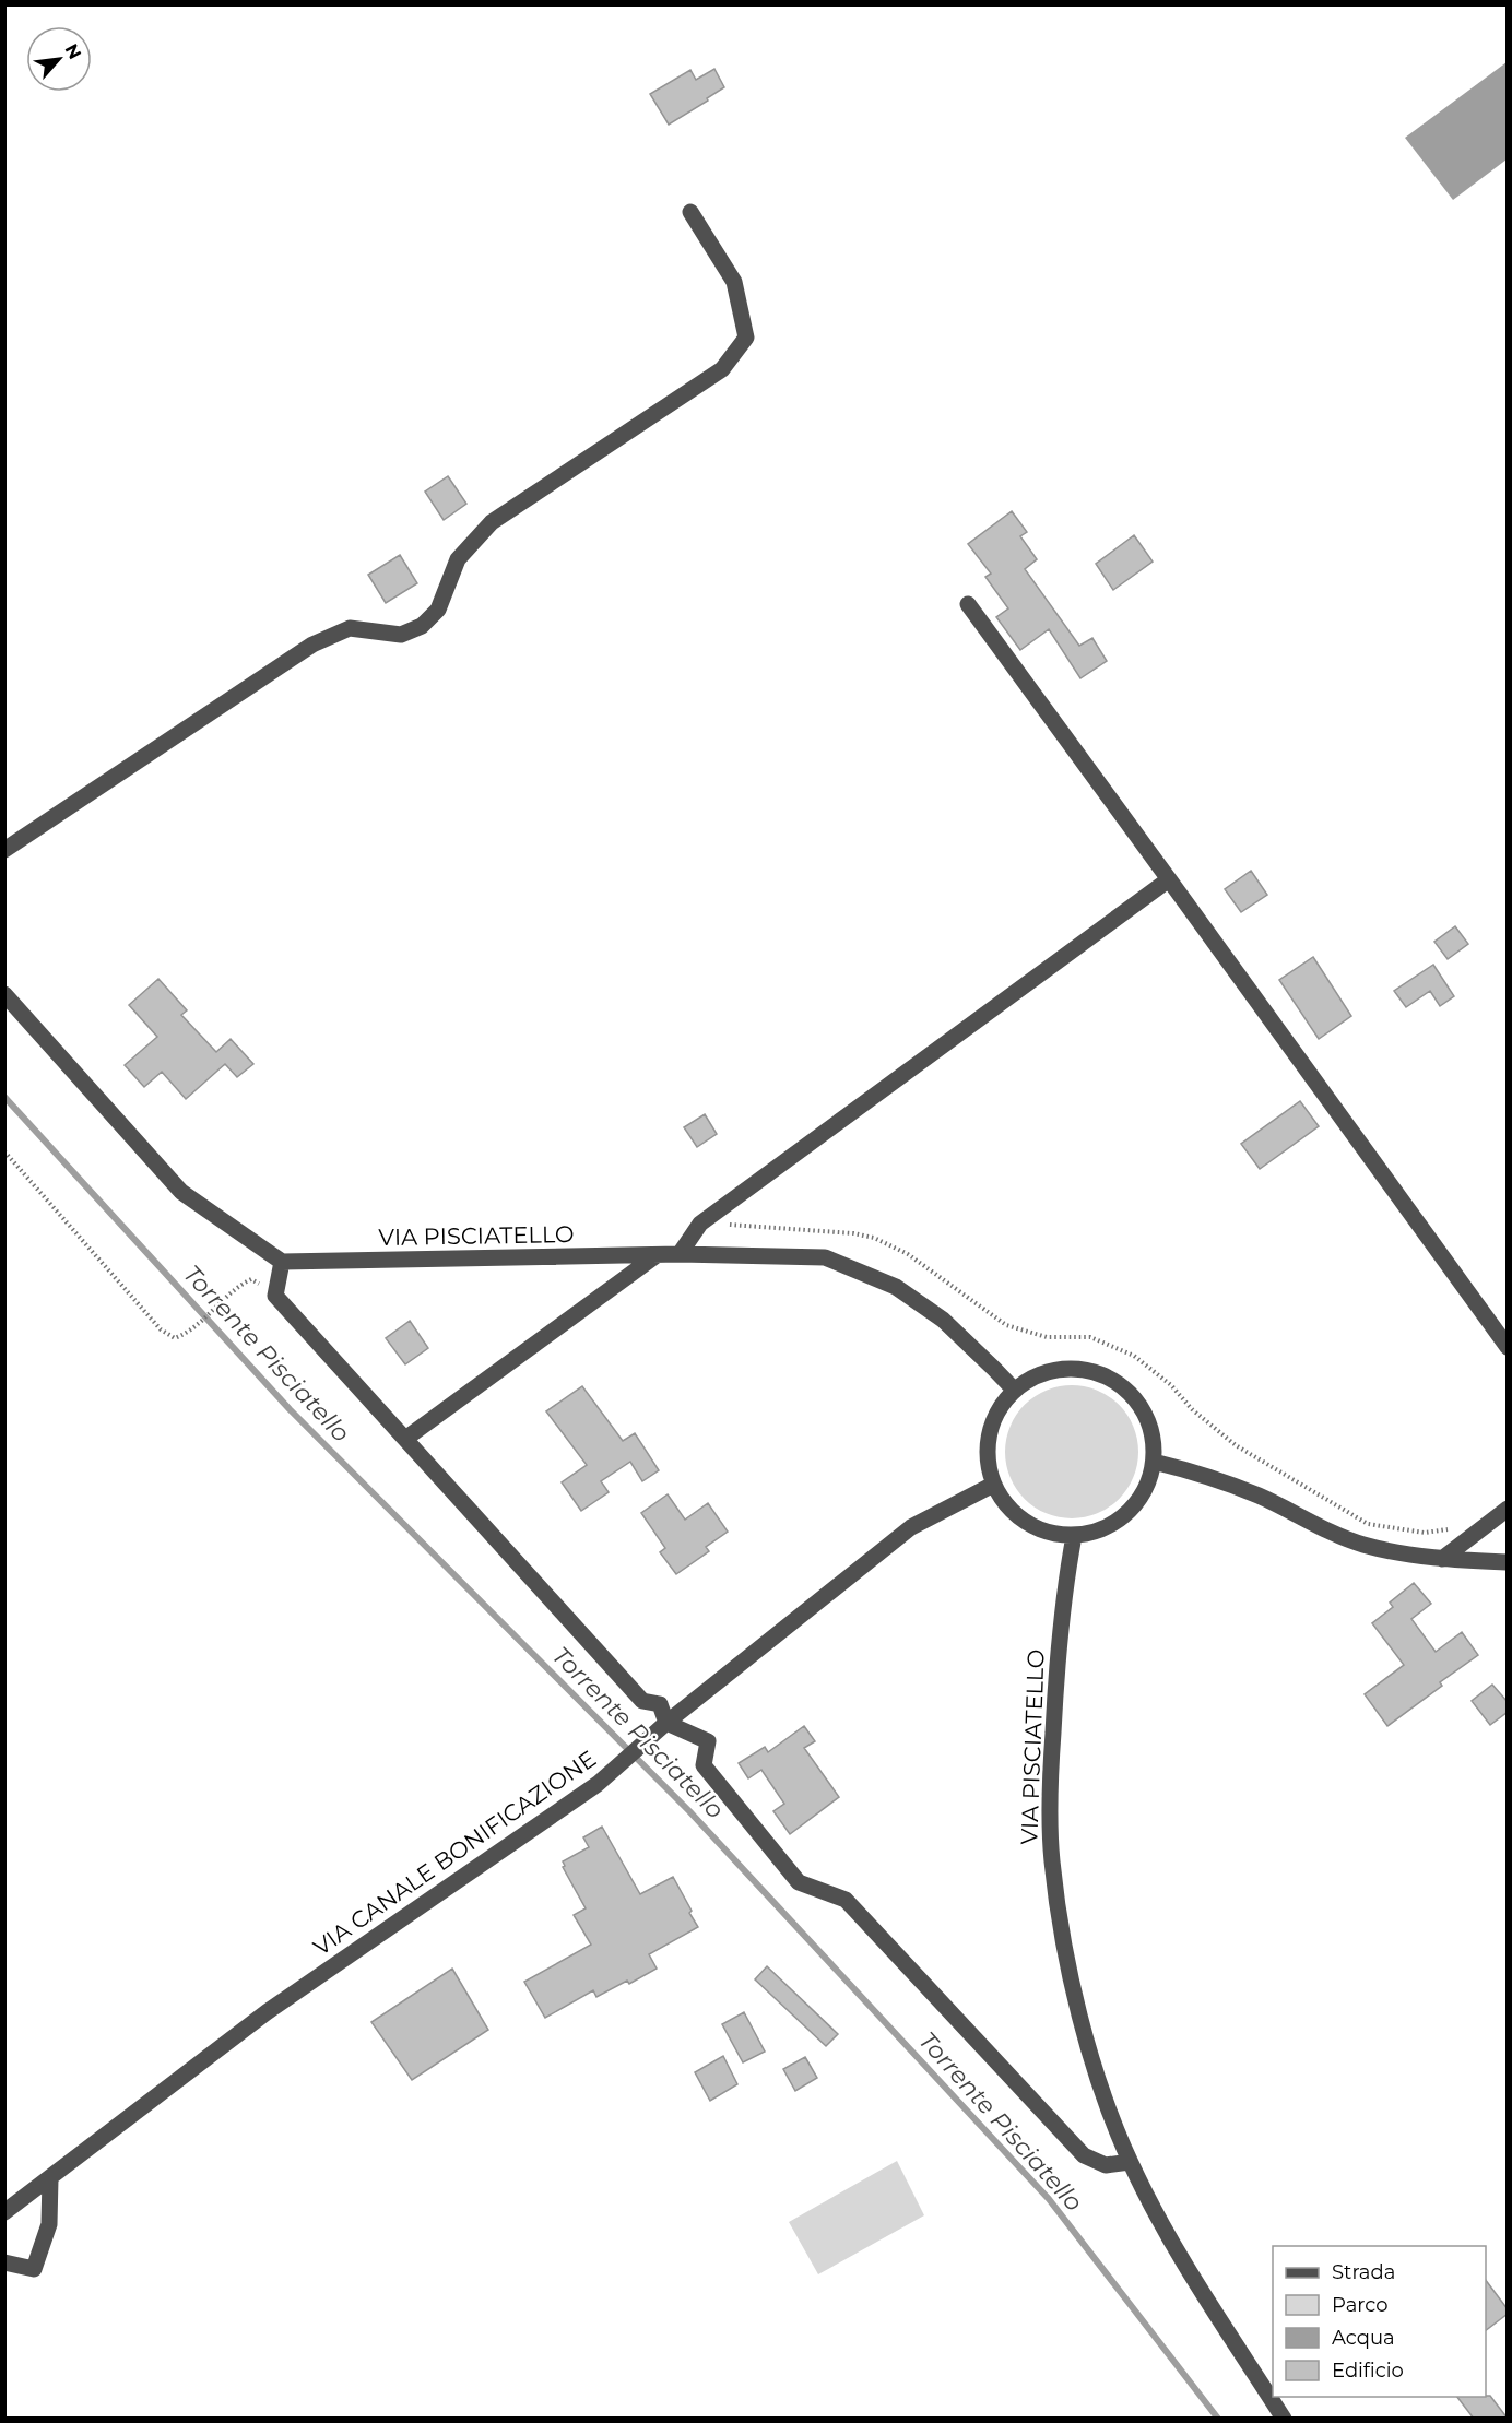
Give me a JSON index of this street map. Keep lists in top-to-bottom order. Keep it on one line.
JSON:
{"streets":{"street":["VIA PISCIATELLO","VIA CANALE BONIFICAZIONE"]},"crossings":[["VIA PISCIATELLO","VIA CANALE BONIFICAZIONE"]],"water":["Torrente Pisciatello"],"legend":["Strada","Parco","Acqua","Edificio"],"north":"top right"}
